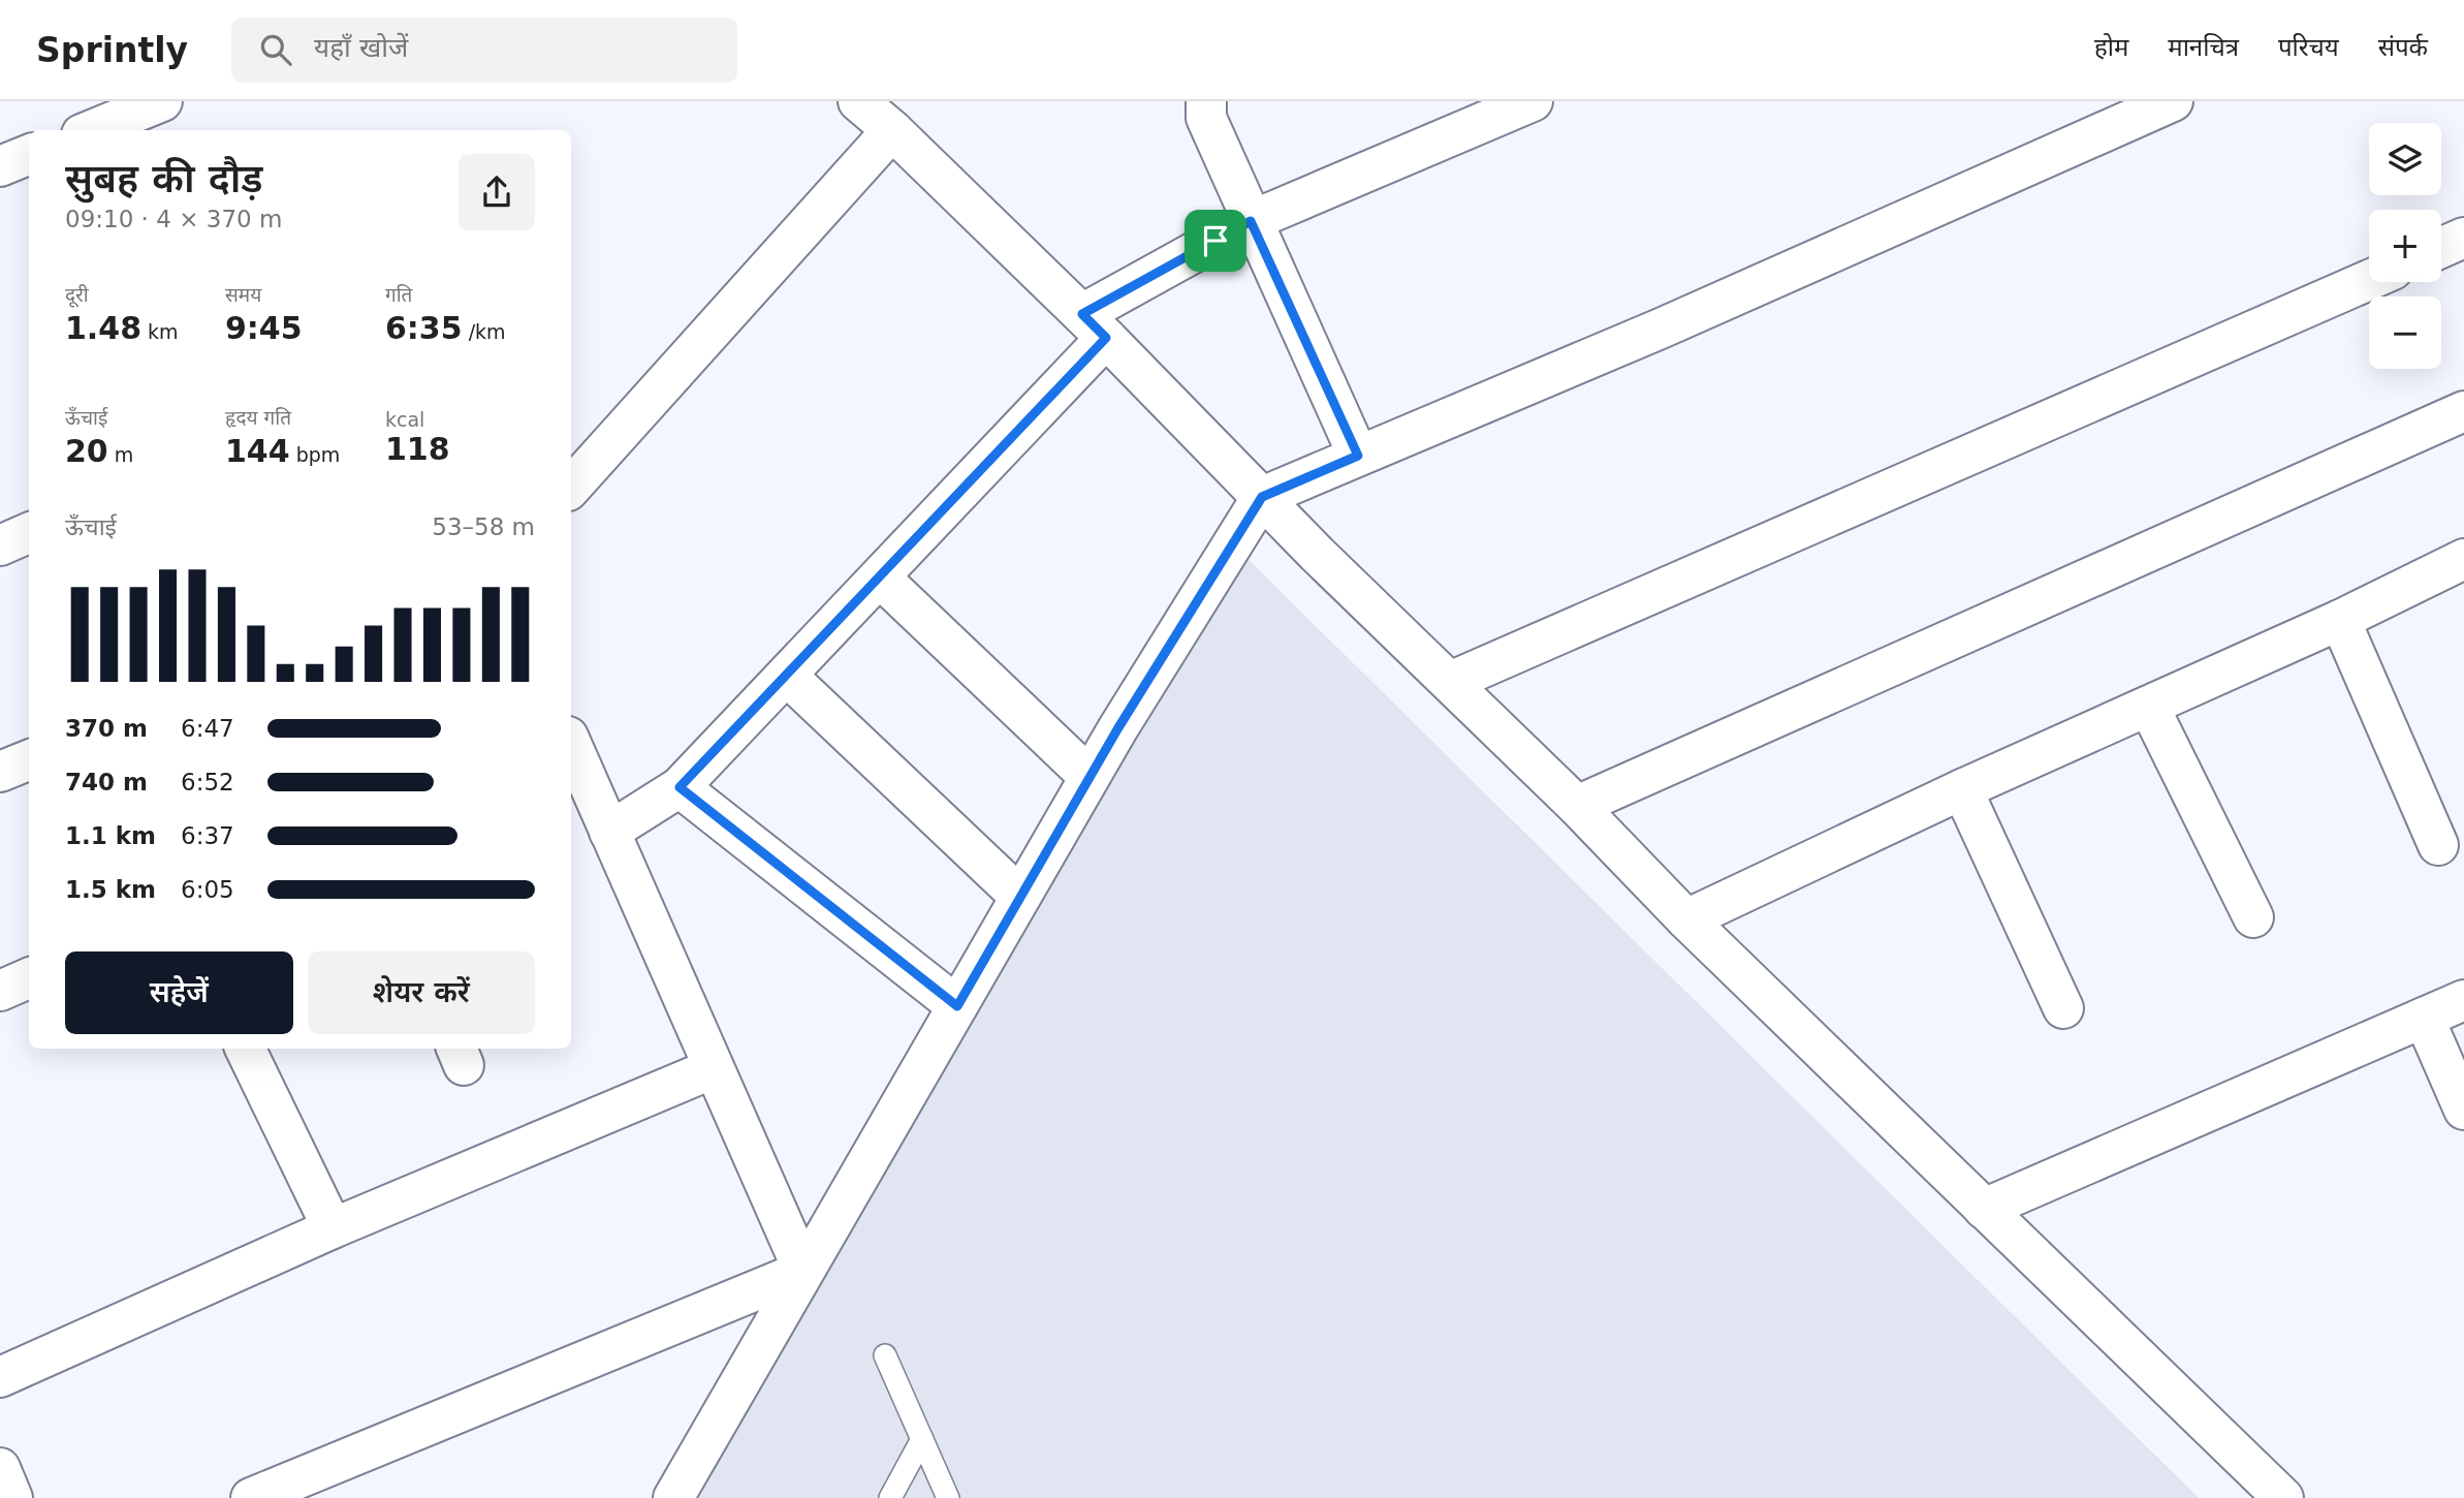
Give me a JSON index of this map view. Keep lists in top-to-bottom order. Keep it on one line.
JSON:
{"page":{"header":"Sprintly","search":"यहाँ खोजें","nav":["होम","मानचित्र","परिचय","संपर्क"],"map_buttons":["+","−"],"heading":["सुबह की दौड़","09:10 · 4 × 370 m"],"stats":[["दूरी","1.48 km"],["समय","9:45"],["गति","6:35 /km"],["ऊँचाई","20 m"],["हृदय गति","144 bpm"],["kcal","118"]],"chart":["ऊँचाई","53–58 m"],"list":[{"name":"370 m","note":"6:47"},{"name":"740 m","note":"6:52"},{"name":"1.1 km","note":"6:37"},{"name":"1.5 km","note":"6:05"}],"buttons":["सहेजें","शेयर करें"]}}
